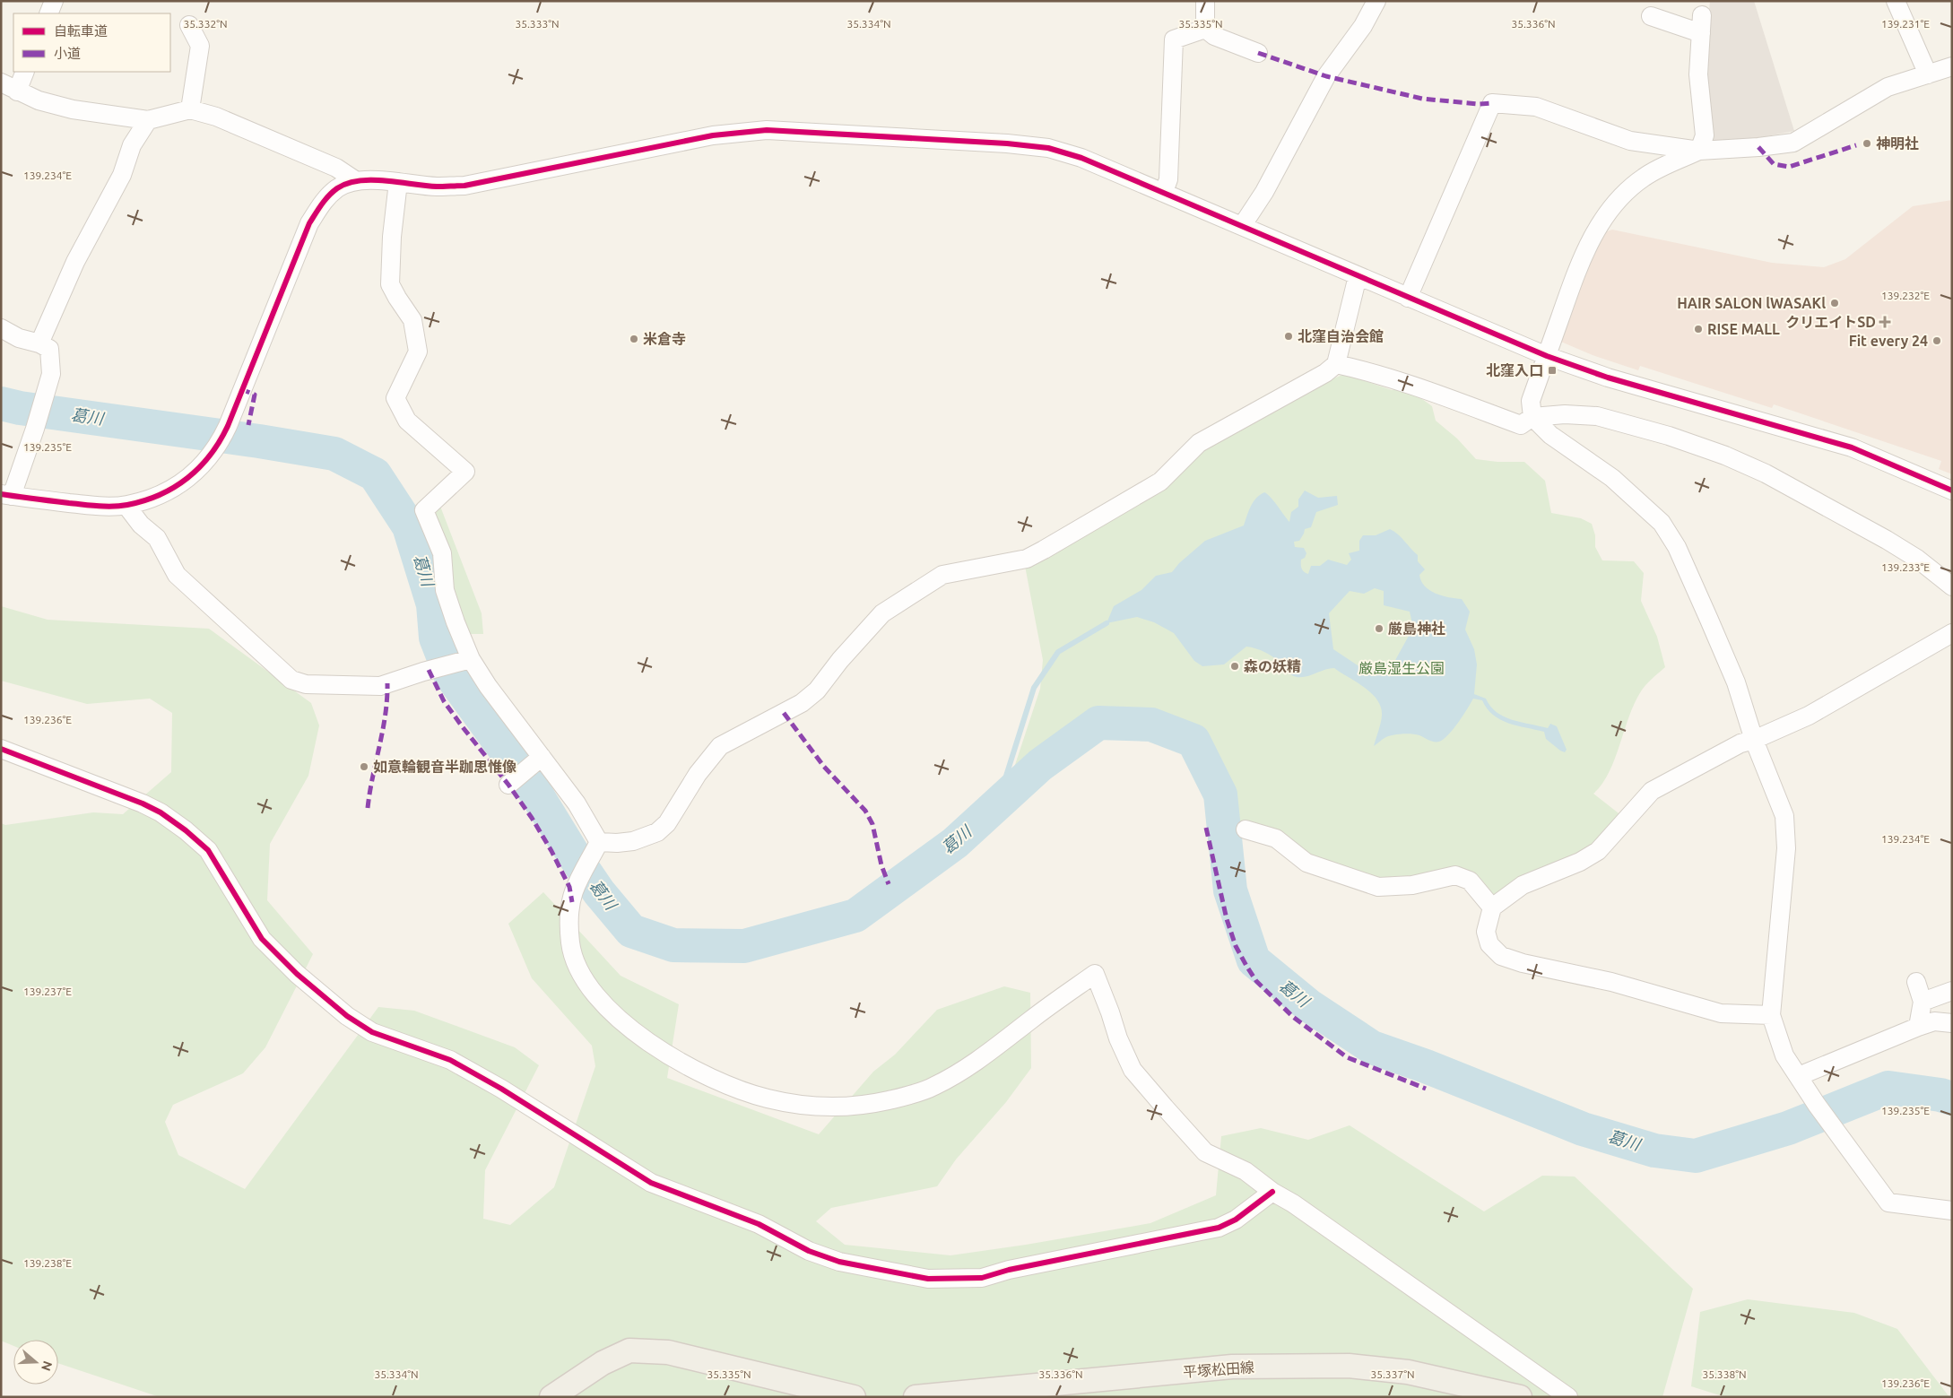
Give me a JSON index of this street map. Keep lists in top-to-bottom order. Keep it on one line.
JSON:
{"streets":{"main road":["平塚松田線"]},"water":["葛川"],"parks":["厳島湿生公園"],"places":{"other":["神明社","HAIR SALON lWASAKl","RISE MALL","北窪自治会館","米倉寺","Fit every 24","厳島神社","森の妖精","如意輪観音半跏思惟像"],"health":["クリエイトSD"],"transit":["北窪入口"]},"legend":["自転車道","小道"],"north":"right","coordinates":["139.231°E","35.333°N","35.334°N","35.335°N","35.336°N","35.332°N","139.234°E","139.232°E","139.235°E","139.233°E","139.236°E","139.237°E","139.238°E","35.337°N","35.338°N"]}
